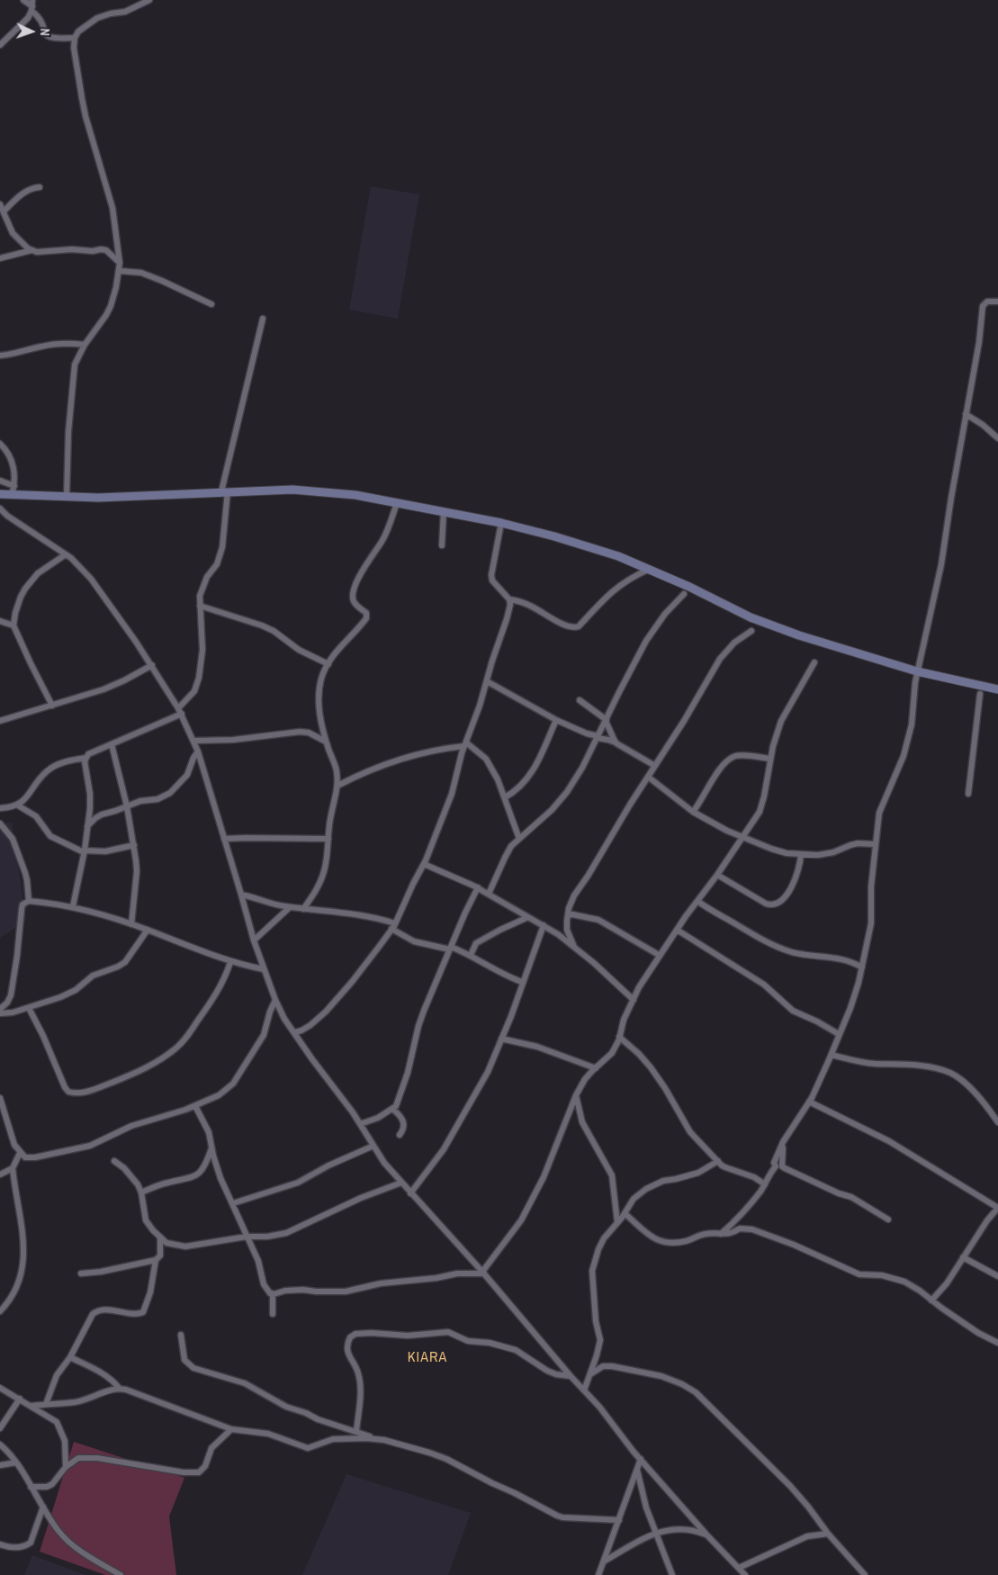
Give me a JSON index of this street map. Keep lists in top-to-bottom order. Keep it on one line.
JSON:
{"districts":["KIARA"],"north":"right"}
